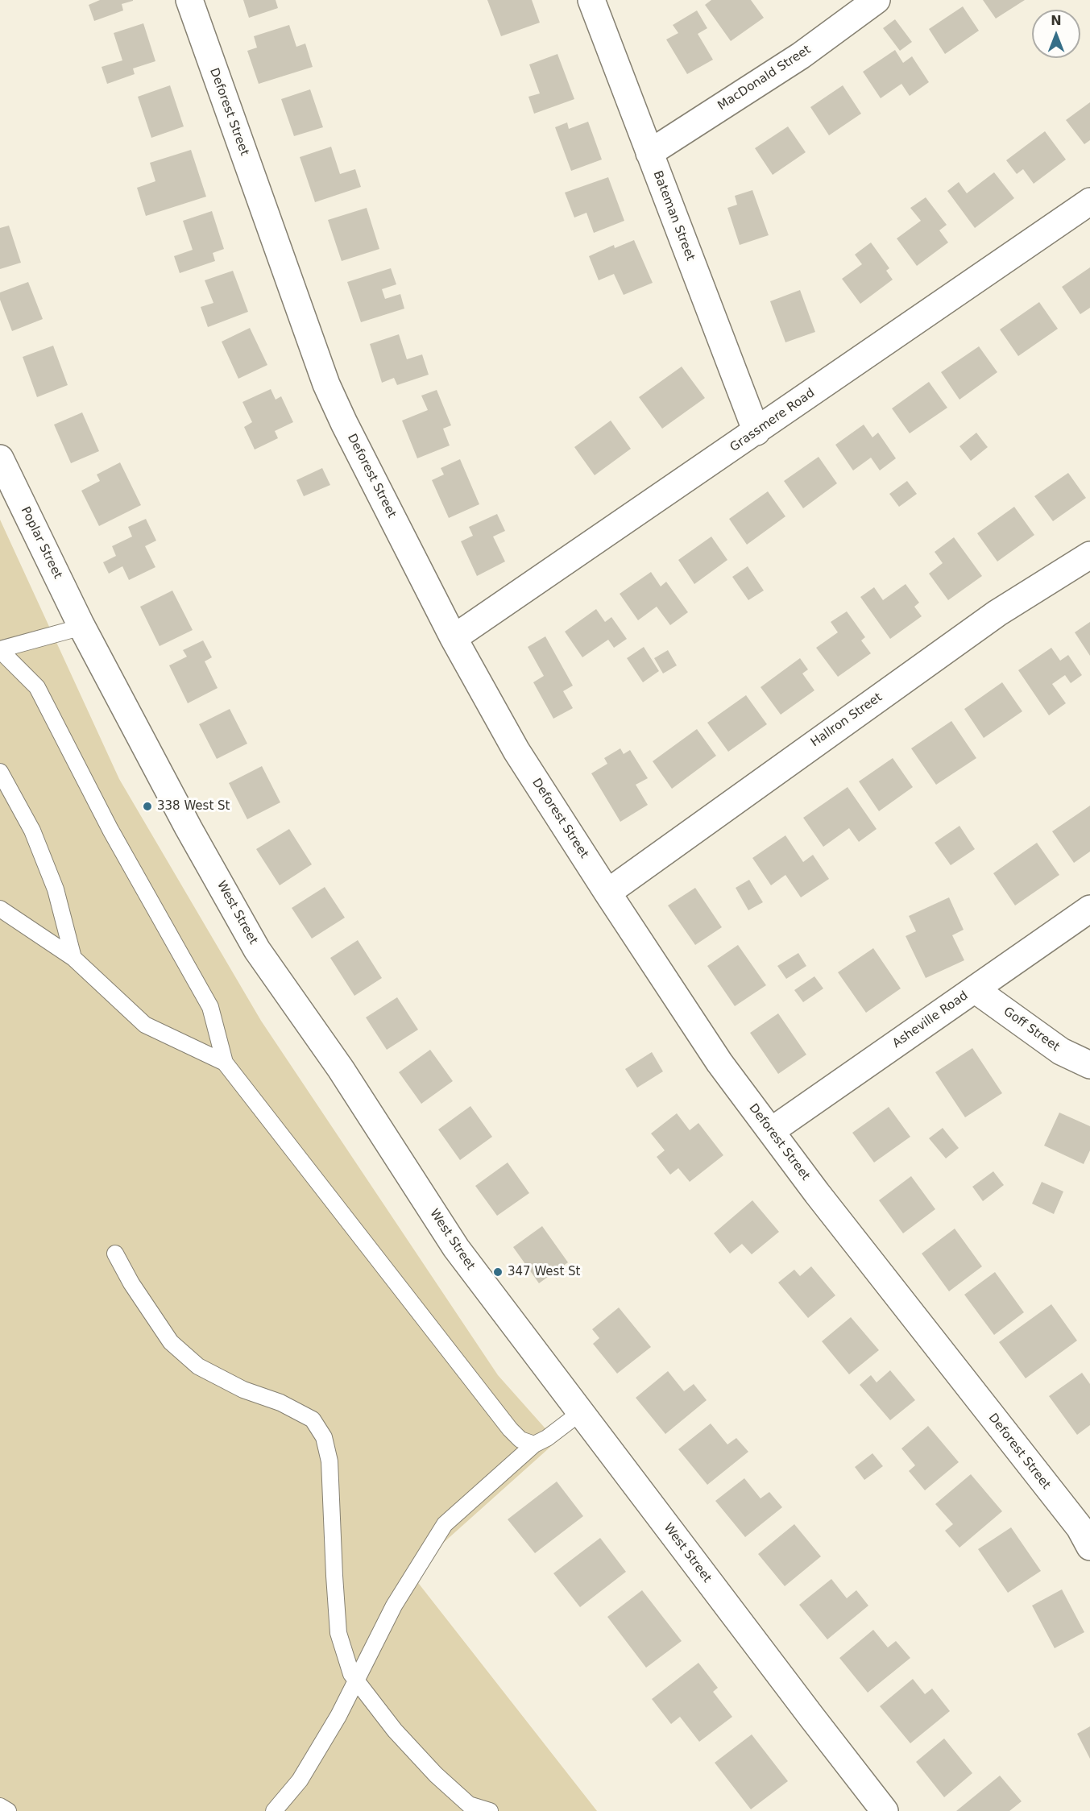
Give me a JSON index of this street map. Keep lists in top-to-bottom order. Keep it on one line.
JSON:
{"streets":{"street":["MacDonald Street","Deforest Street","Bateman Street","Grassmere Road","Poplar Street","Hallron Street","West Street","Asheville Road","Goff Street"]},"crossings":[["MacDonald Street","Bateman Street"],["Deforest Street","Grassmere Road"],["Deforest Street","Hallron Street"],["Deforest Street","Asheville Road"],["Bateman Street","Grassmere Road"],["Poplar Street","West Street"],["Asheville Road","Goff Street"]],"places":["338 West St","347 West St"],"north":"top"}
